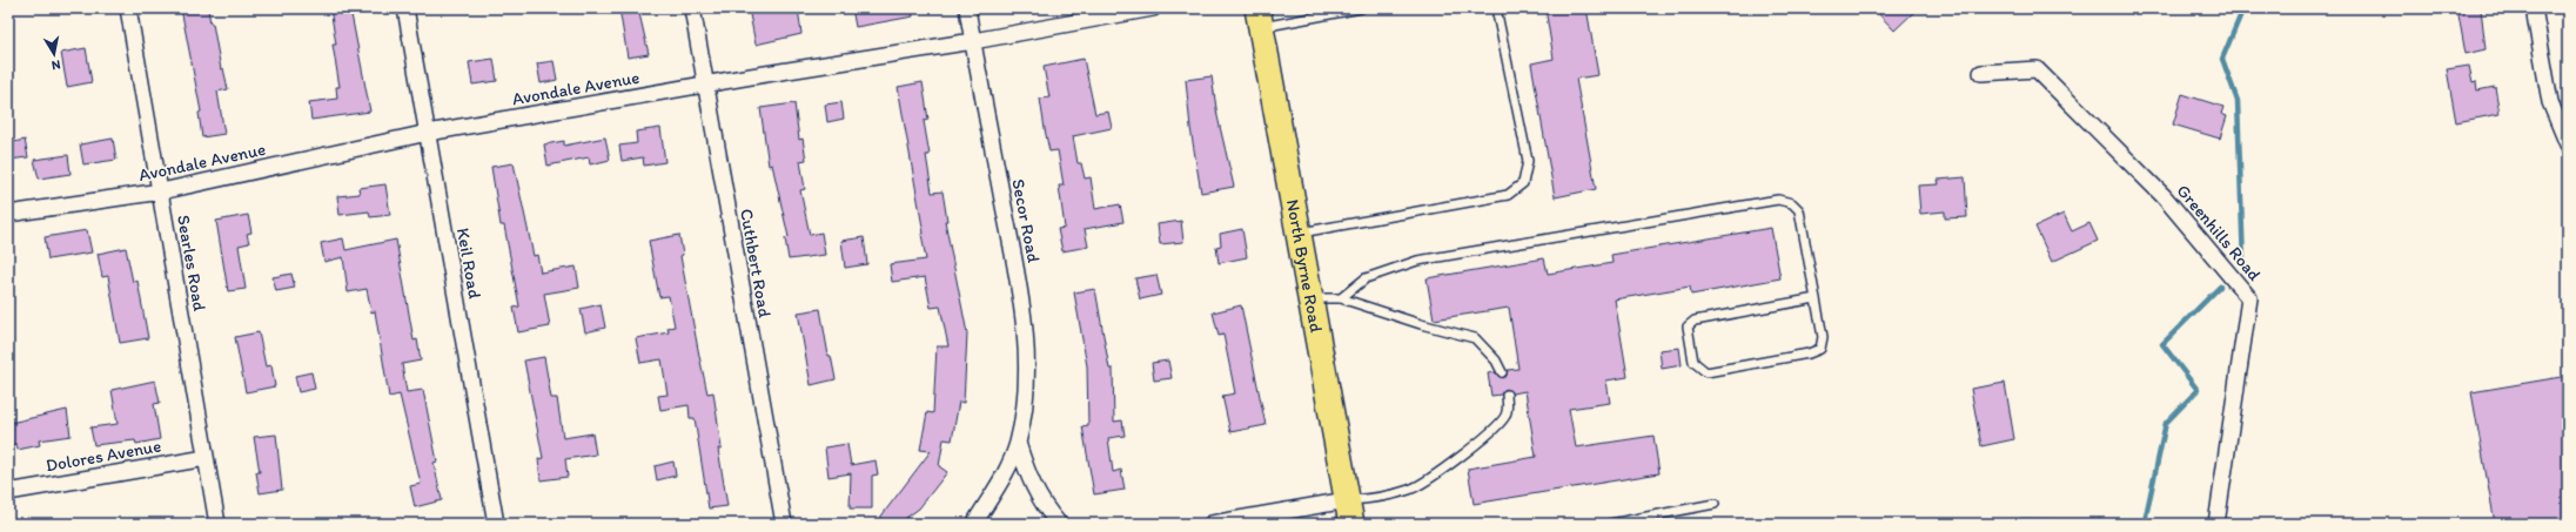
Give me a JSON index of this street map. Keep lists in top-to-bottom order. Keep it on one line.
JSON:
{"streets":{"main road":["North Byrne Road"],"street":["Avondale Avenue","Secor Road","Greenhills Road","Searles Road","Keil Road","Cuthbert Road","Dolores Avenue"]},"crossings":[["Avondale Avenue","Secor Road"],["Avondale Avenue","Searles Road"],["Avondale Avenue","Keil Road"],["Avondale Avenue","Cuthbert Road"],["Searles Road","Dolores Avenue"]],"north":"bottom"}
